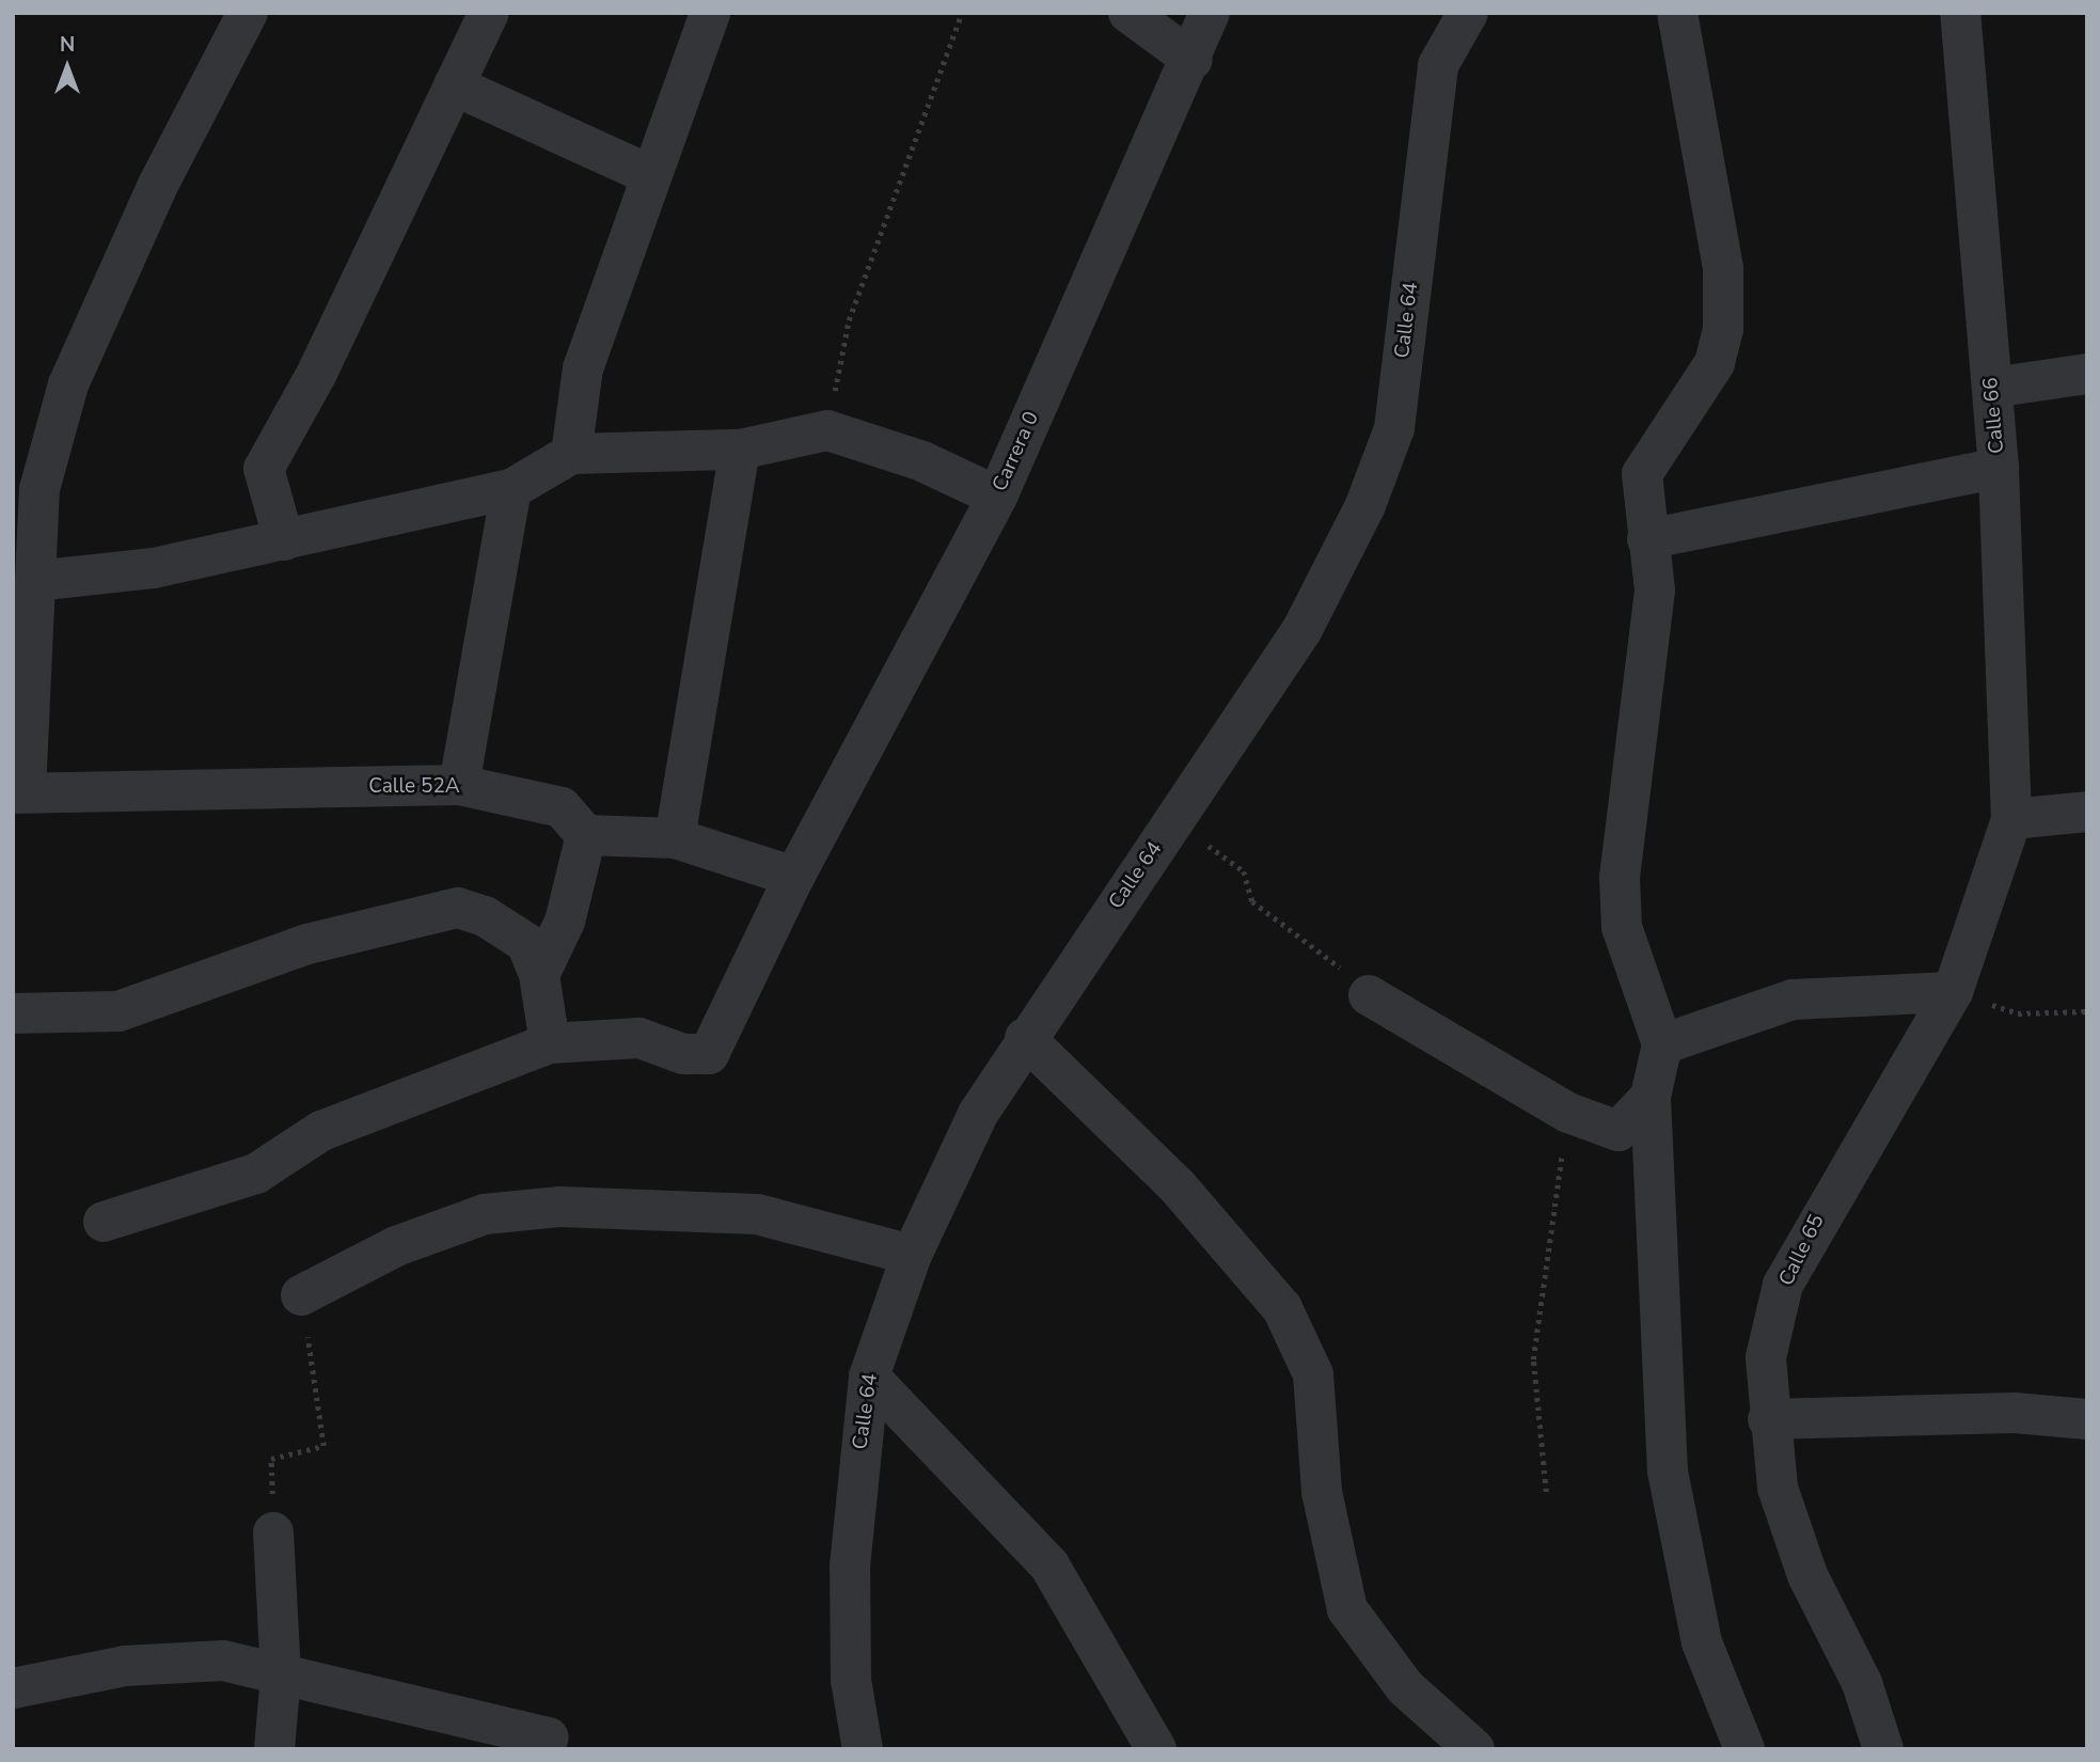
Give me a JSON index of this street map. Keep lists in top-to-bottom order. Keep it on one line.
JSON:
{"streets":{"street":["Calle 64","Calle 66","Carrera 0","Calle 52A","Calle 65"]},"crossings":[["Calle 66","Calle 65"]],"north":"top"}
